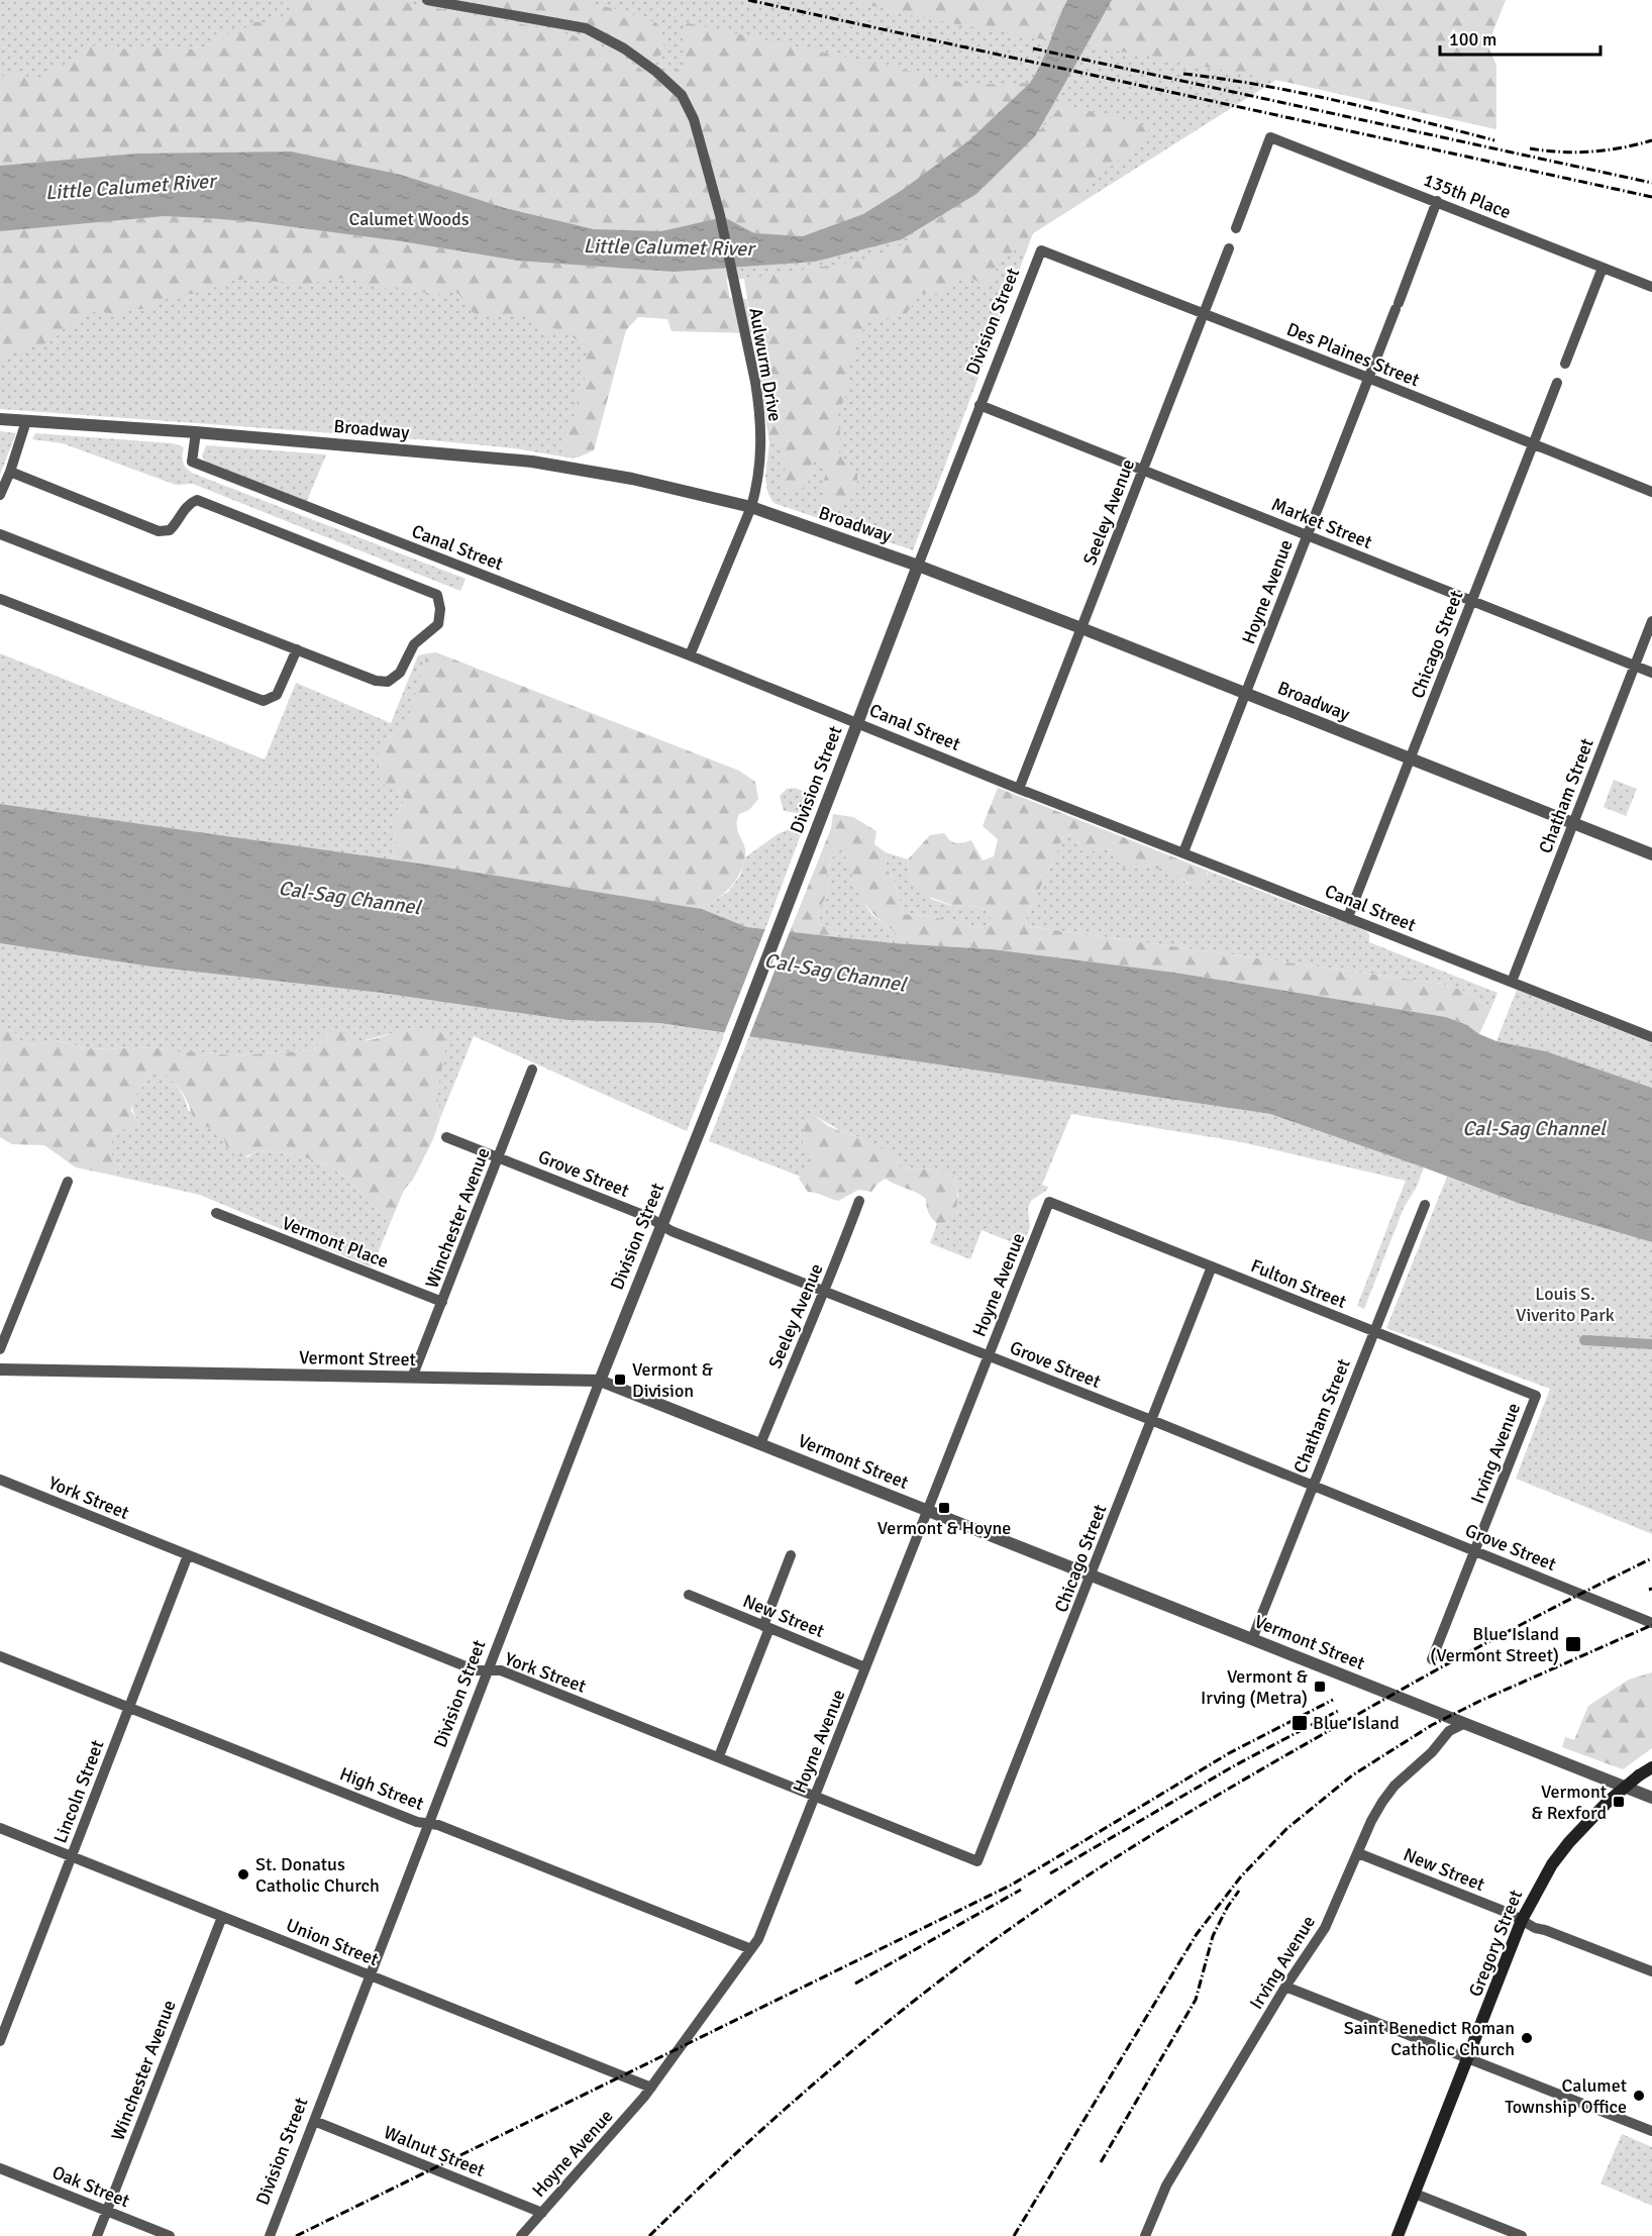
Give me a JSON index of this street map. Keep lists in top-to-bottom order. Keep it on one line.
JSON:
{"streets":{"main road":["Gregory Street"],"street":["135th Place","Division Street","Des Plaines Street","Aulwurm Drive","Broadway","Seeley Avenue","Market Street","Canal Street","Hoyne Avenue","Chicago Street","Chatham Street","Grove Street","Winchester Avenue","Vermont Place","Fulton Street","Vermont Street","Irving Avenue","York Street","New Street","High Street","Lincoln Street","Union Street","Walnut Street","Oak Street"]},"crossings":[["135th Place","Hoyne Avenue"],["Division Street","Des Plaines Street"],["Division Street","Broadway"],["Division Street","Market Street"],["Division Street","Canal Street"],["Division Street","Grove Street"],["Division Street","Vermont Street"],["Division Street","York Street"],["Division Street","High Street"],["Division Street","Union Street"],["Division Street","Walnut Street"],["Des Plaines Street","Seeley Avenue"],["Des Plaines Street","Hoyne Avenue"],["Des Plaines Street","Chicago Street"],["Aulwurm Drive","Broadway"],["Aulwurm Drive","Canal Street"],["Broadway","Seeley Avenue"],["Broadway","Canal Street"],["Broadway","Hoyne Avenue"],["Broadway","Chicago Street"],["Broadway","Chatham Street"],["Seeley Avenue","Market Street"],["Seeley Avenue","Canal Street"],["Seeley Avenue","Grove Street"],["Seeley Avenue","Vermont Street"],["Market Street","Hoyne Avenue"],["Market Street","Chicago Street"],["Market Street","Chatham Street"],["Canal Street","Hoyne Avenue"],["Canal Street","Chicago Street"],["Canal Street","Chatham Street"],["Hoyne Avenue","Grove Street"],["Hoyne Avenue","Fulton Street"],["Hoyne Avenue","Vermont Street"],["Hoyne Avenue","York Street"],["Hoyne Avenue","New Street"],["Hoyne Avenue","High Street"],["Hoyne Avenue","Union Street"],["Hoyne Avenue","Walnut Street"],["Chicago Street","Grove Street"],["Chicago Street","Fulton Street"],["Chicago Street","Vermont Street"],["Chicago Street","York Street"],["Chatham Street","Grove Street"],["Chatham Street","Fulton Street"],["Chatham Street","Vermont Street"],["Grove Street","Winchester Avenue"],["Grove Street","Irving Avenue"],["Winchester Avenue","Vermont Place"],["Winchester Avenue","Vermont Street"],["Winchester Avenue","Union Street"],["Winchester Avenue","Oak Street"],["Fulton Street","Irving Avenue"],["Vermont Street","Irving Avenue"],["Irving Avenue","New Street"],["York Street","Lincoln Street"],["New Street","Gregory Street"],["High Street","Lincoln Street"],["Lincoln Street","Union Street"]],"water":["Little Calumet River","Cal-Sag Channel"],"parks":["Calumet Woods","Louis S. Viverito Park"],"places":{"transit":["Vermont & Division","Vermont & Hoyne","Blue Island (Vermont Street)","Vermont & Irving (Metra)","Blue Island","Vermont & Rexford"],"other":["St. Donatus Catholic Church","Saint Benedict Roman Catholic Church","Calumet Township Office"]},"scale_bar":"100 m"}
